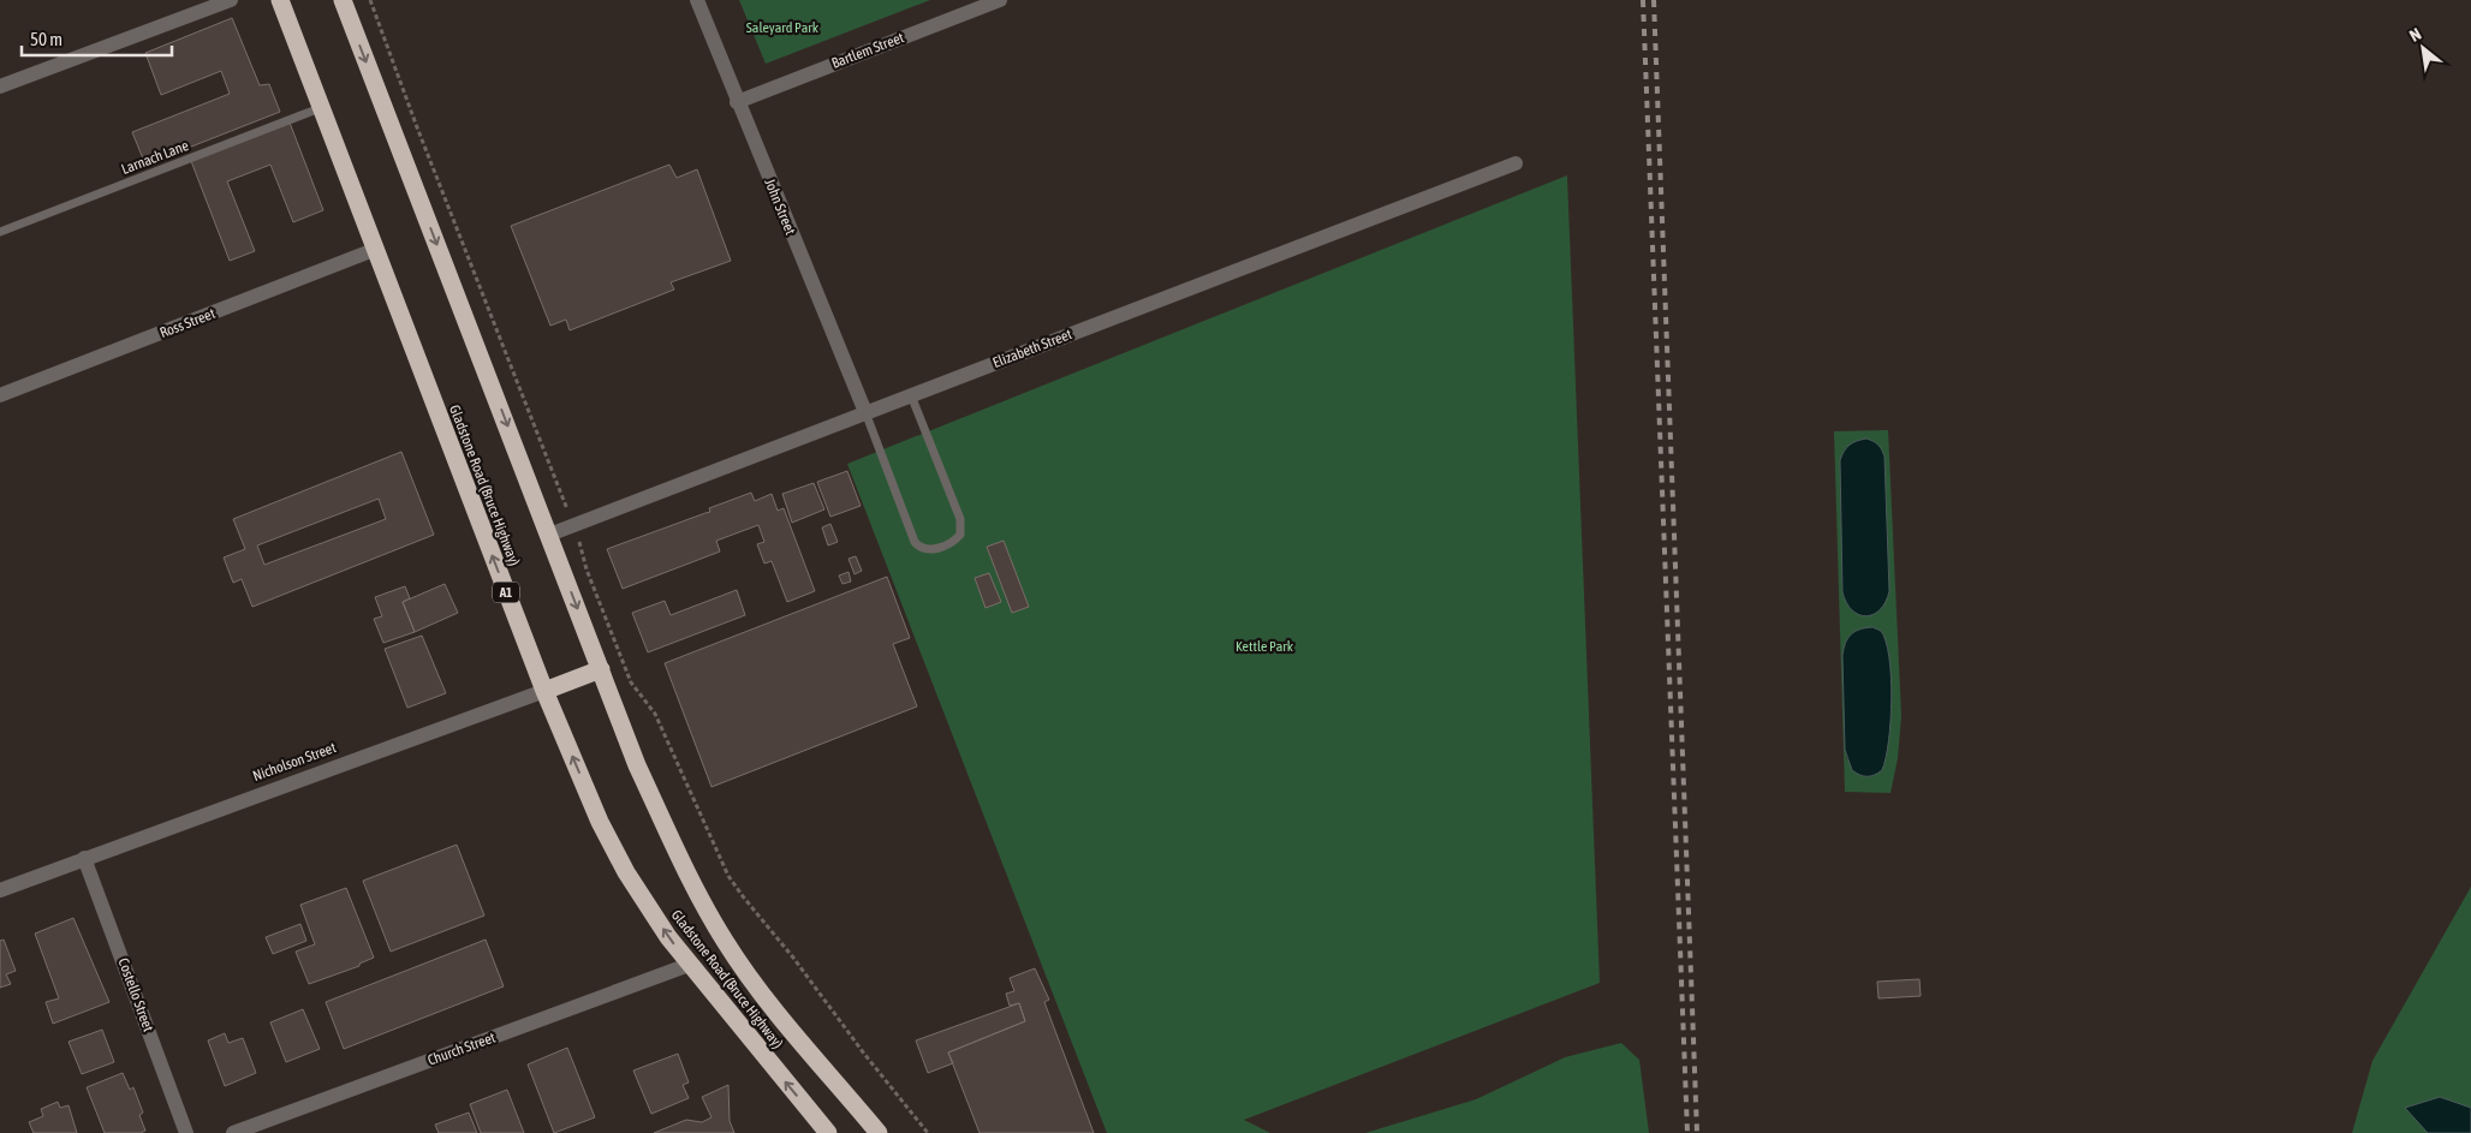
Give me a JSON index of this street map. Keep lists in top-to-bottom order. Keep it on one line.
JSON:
{"streets":{"highway":["Gladstone Road (Bruce Highway)","A1","Nicholson Street"],"street":["Bartlem Street","John Street","Ross Street","Elizabeth Street","Costello Street","Church Street"],"lane":["Larnach Lane"]},"crossings":[["Bartlem Street","John Street"],["Larnach Lane","Gladstone Road (Bruce Highway)"],["John Street","Elizabeth Street"],["Ross Street","Gladstone Road (Bruce Highway)"],["Elizabeth Street","Gladstone Road (Bruce Highway)"],["Gladstone Road (Bruce Highway)","Nicholson Street"],["Gladstone Road (Bruce Highway)","Church Street"],["Nicholson Street","Costello Street"]],"parks":["Saleyard Park","Kettle Park"],"scale_bar":"50 m","north":"top left"}
